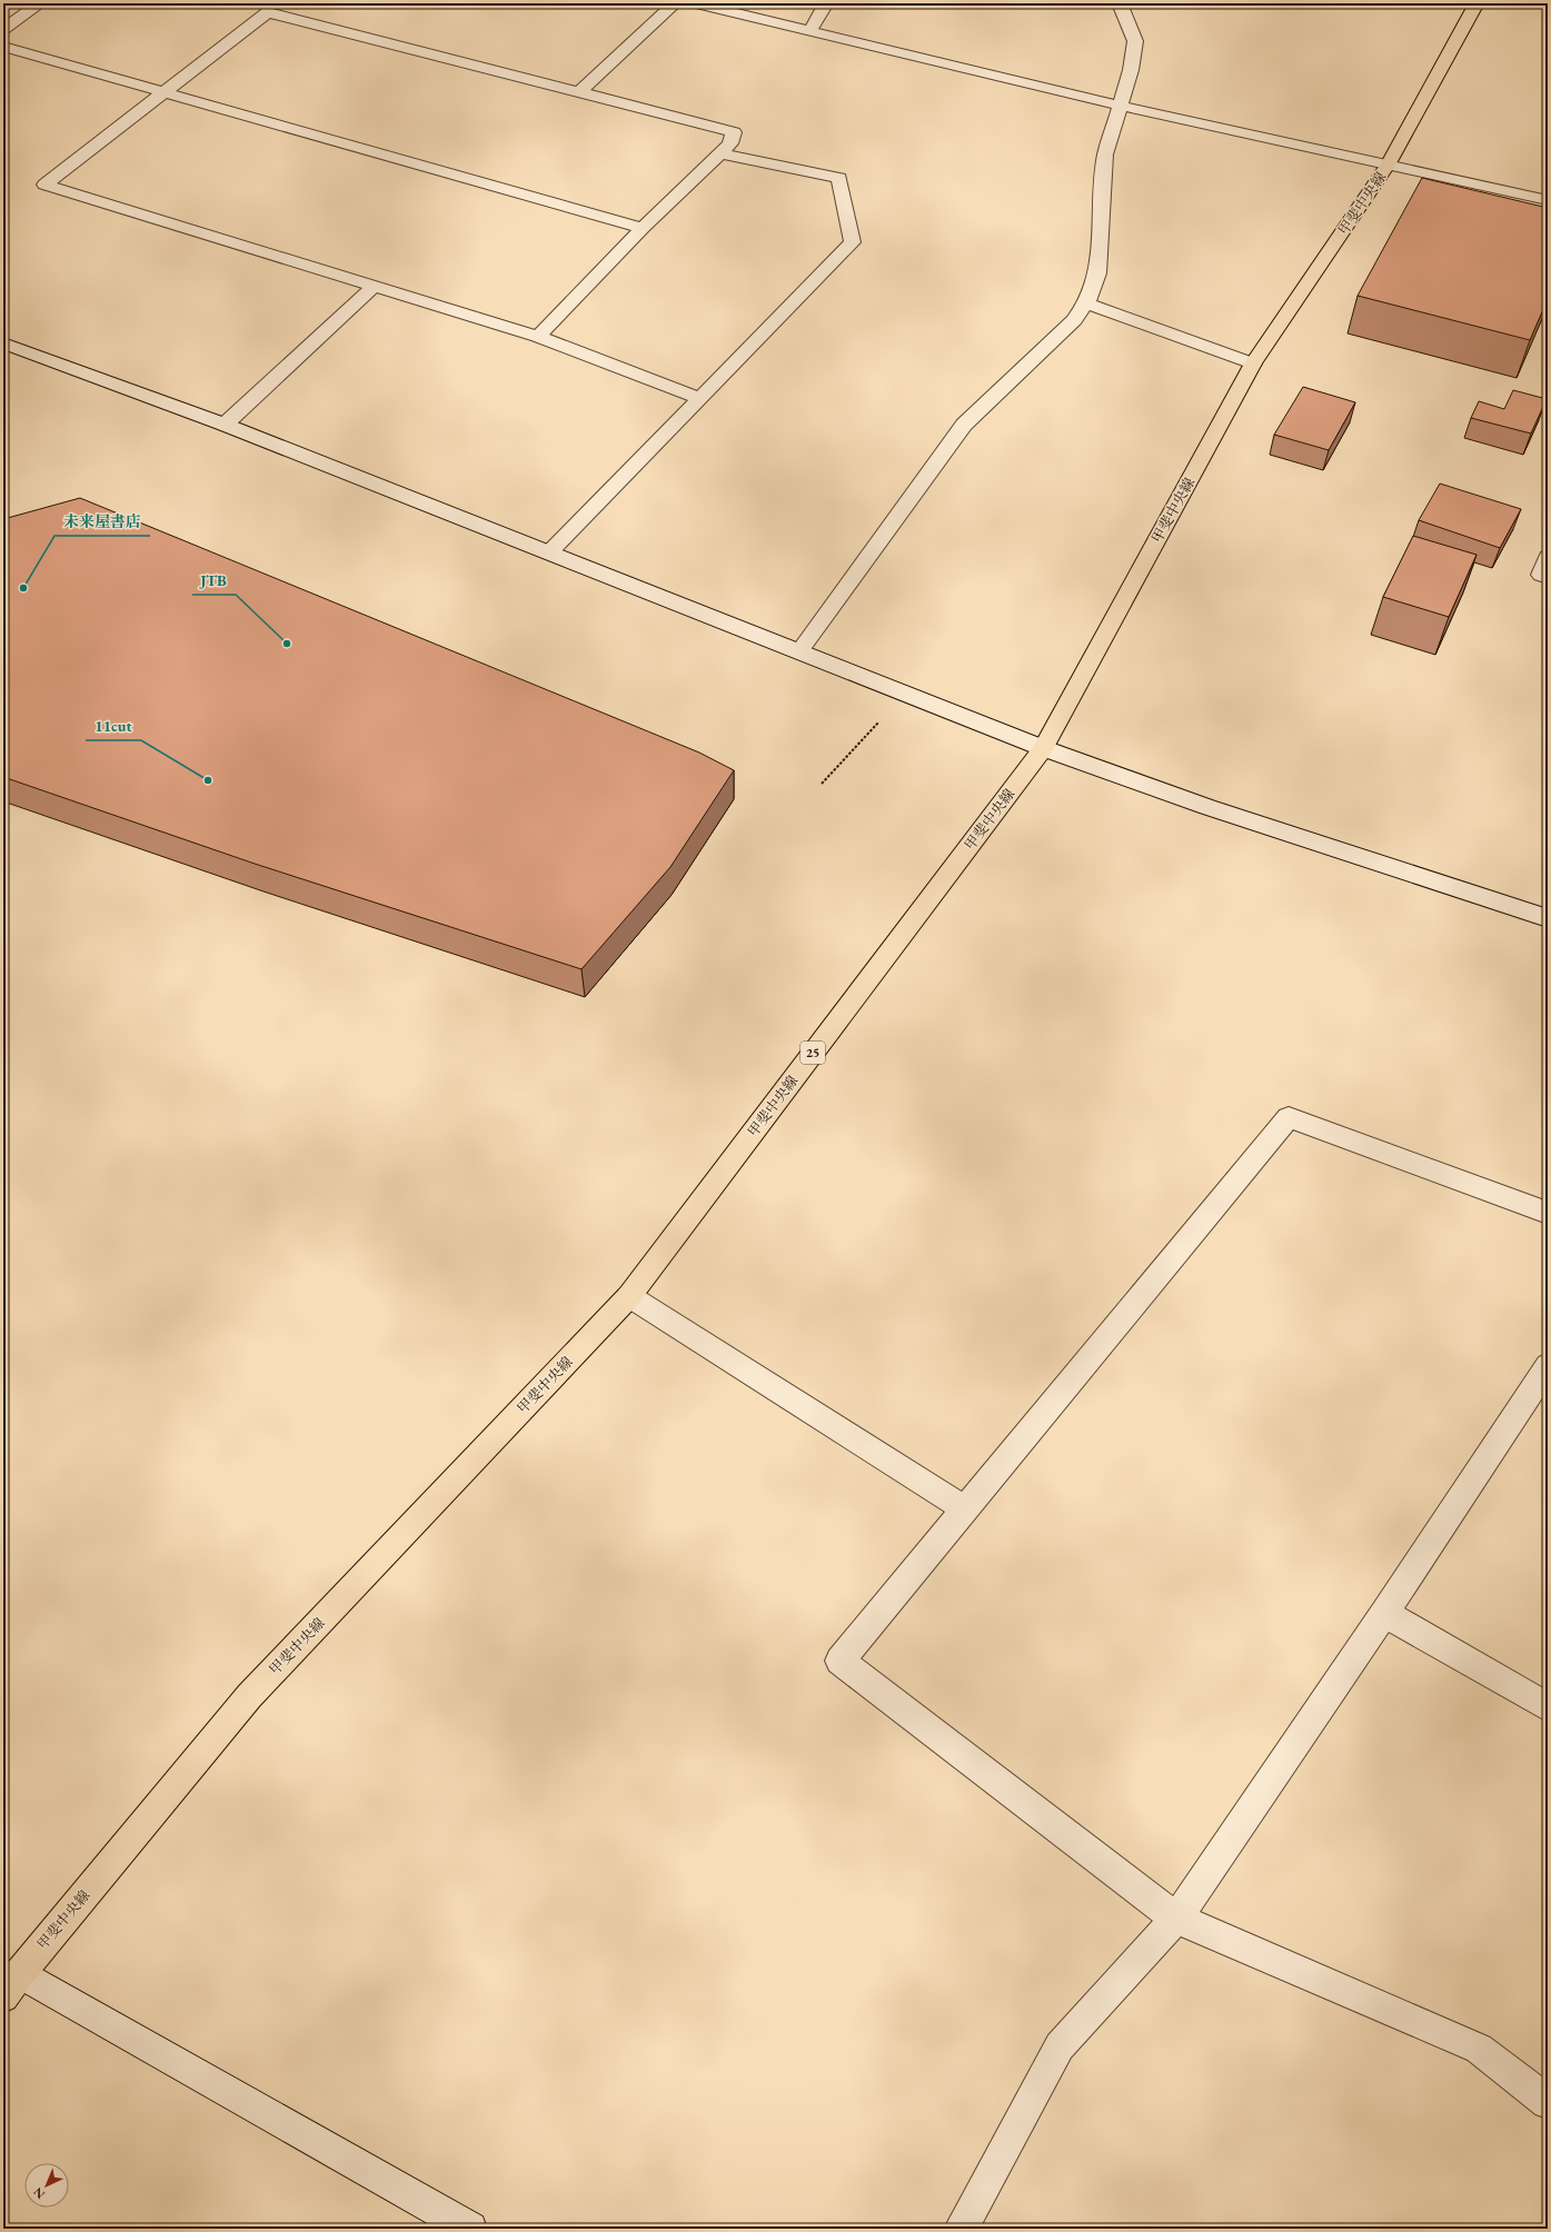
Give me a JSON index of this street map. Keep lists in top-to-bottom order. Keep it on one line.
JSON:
{"streets":{"main road":["甲斐中央線","25"]},"places":["未来屋書店","JTB","11cut"],"north":"bottom left"}
